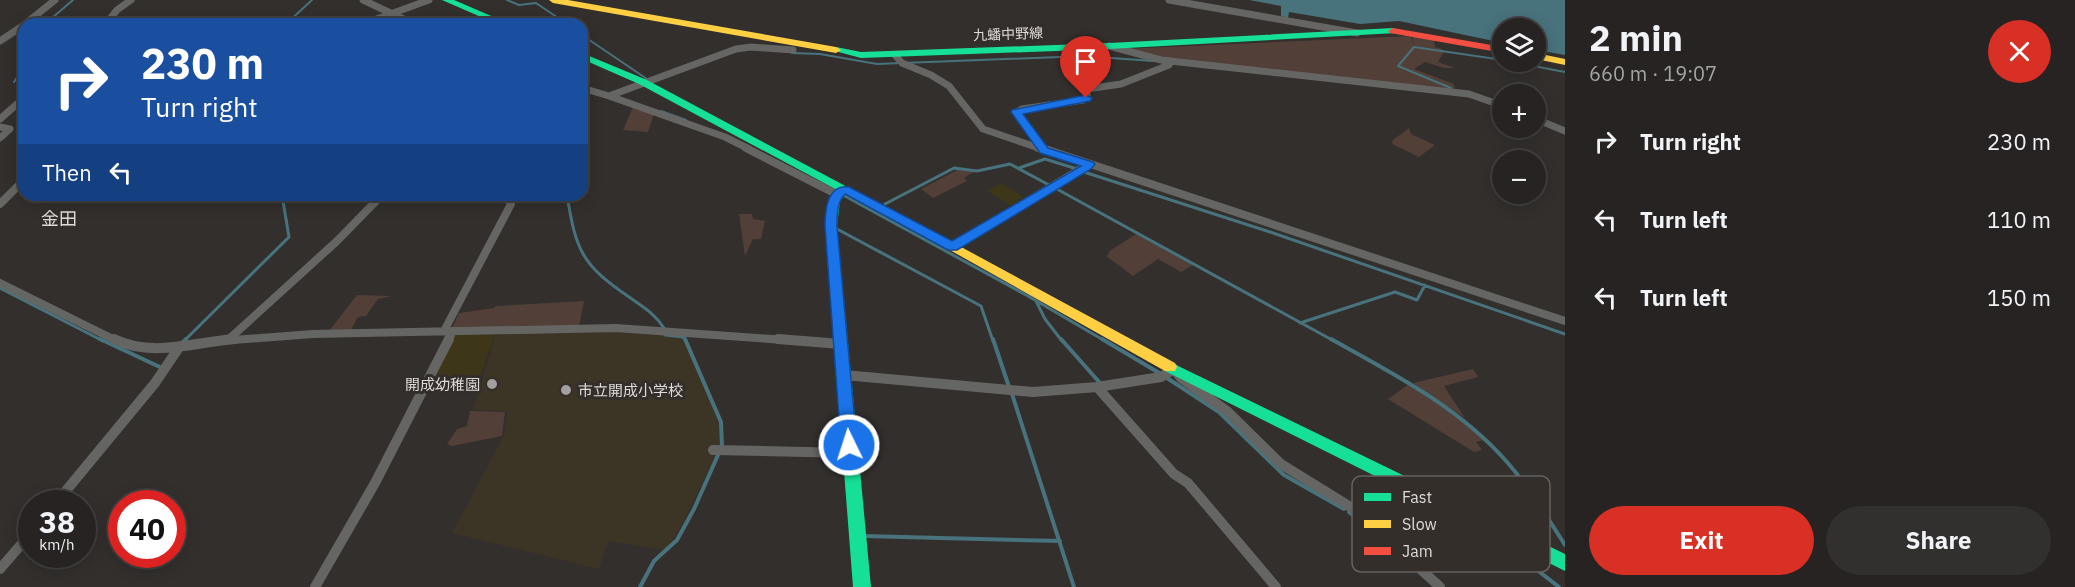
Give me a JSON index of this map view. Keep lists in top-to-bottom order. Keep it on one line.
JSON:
{"streets":{"street":["九蟠中野線"]},"districts":["金田"],"places":["開成幼稚園","市立開成小学校"],"legend":["Fast","Slow","Jam"],"page":{"heading":["2 min","660 m · 19:07"],"map_buttons":["+","−"],"turn":["230 m","Turn right"],"list":[{"name":"Turn right","value":"230 m"},{"name":"Turn left","value":"110 m"},{"name":"Turn left","value":"150 m"}],"then":"Then","speed":"38 km/h","limit":"40","buttons":["Exit","Share"]}}
